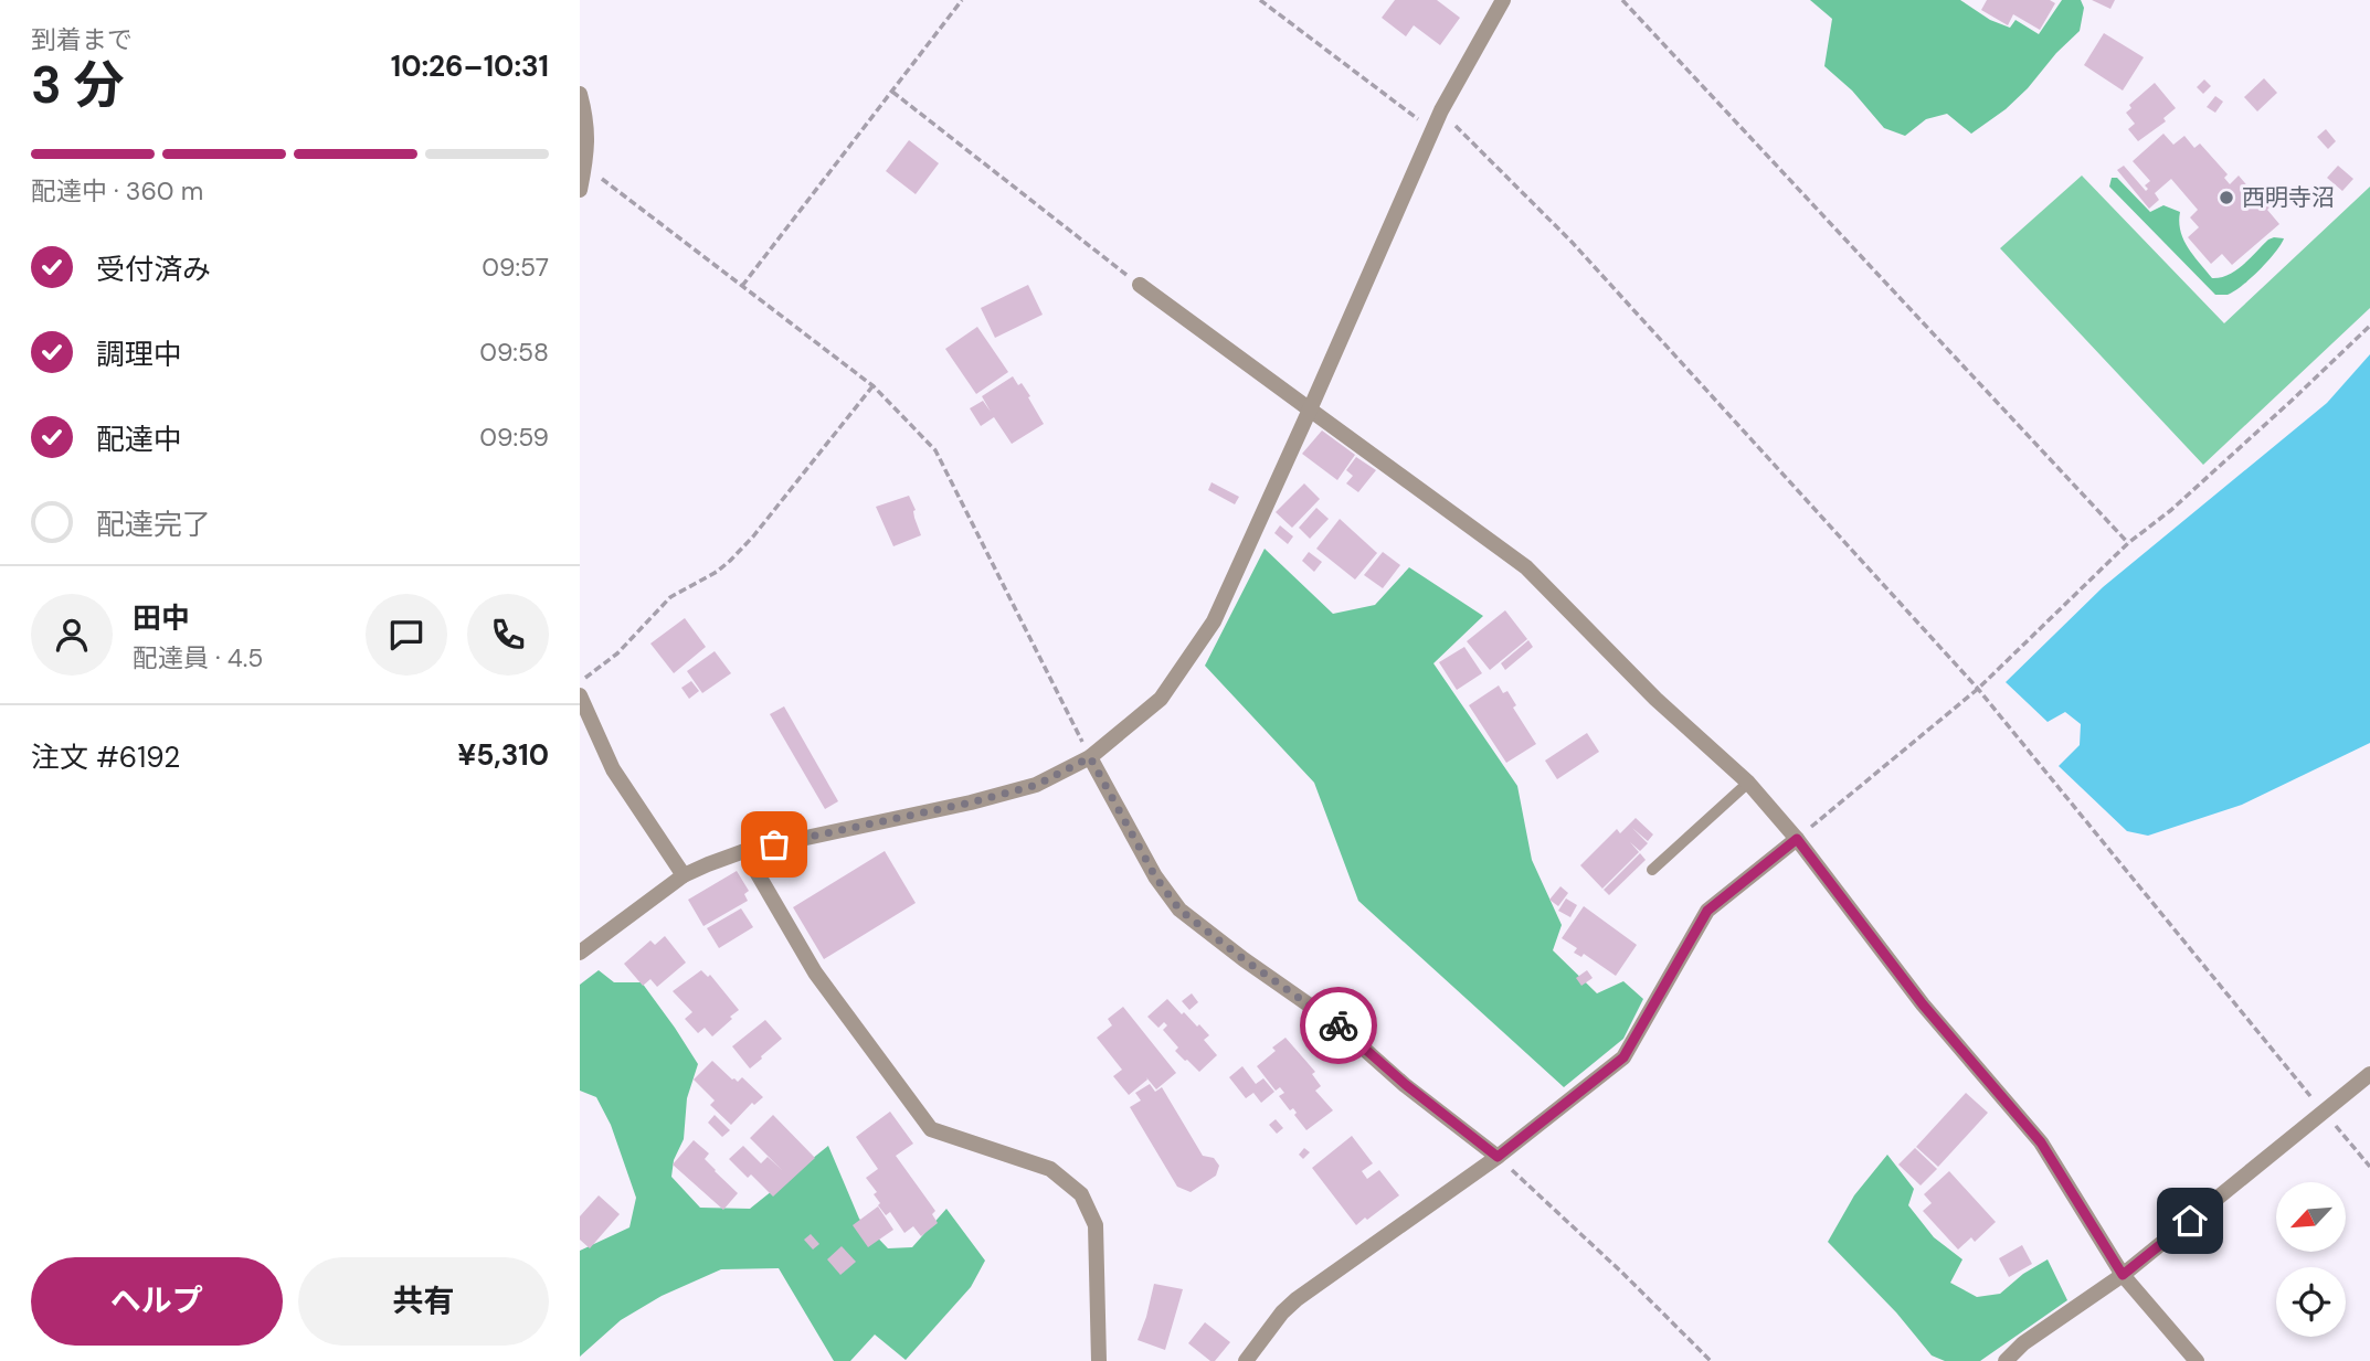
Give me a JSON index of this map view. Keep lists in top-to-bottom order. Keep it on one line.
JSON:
{"places":["西明寺沼"],"north":"bottom left","page":{"heading":["3 分","到着まで","10:26–10:31"],"panel":["田中","配達員 · 4.5","注文 #6192","¥5,310"],"bar":"配達中 · 360 m","list":[["受付済み","09:57"],["調理中","09:58"],["配達中","09:59"],"配達完了"],"buttons":["ヘルプ","共有"]}}
